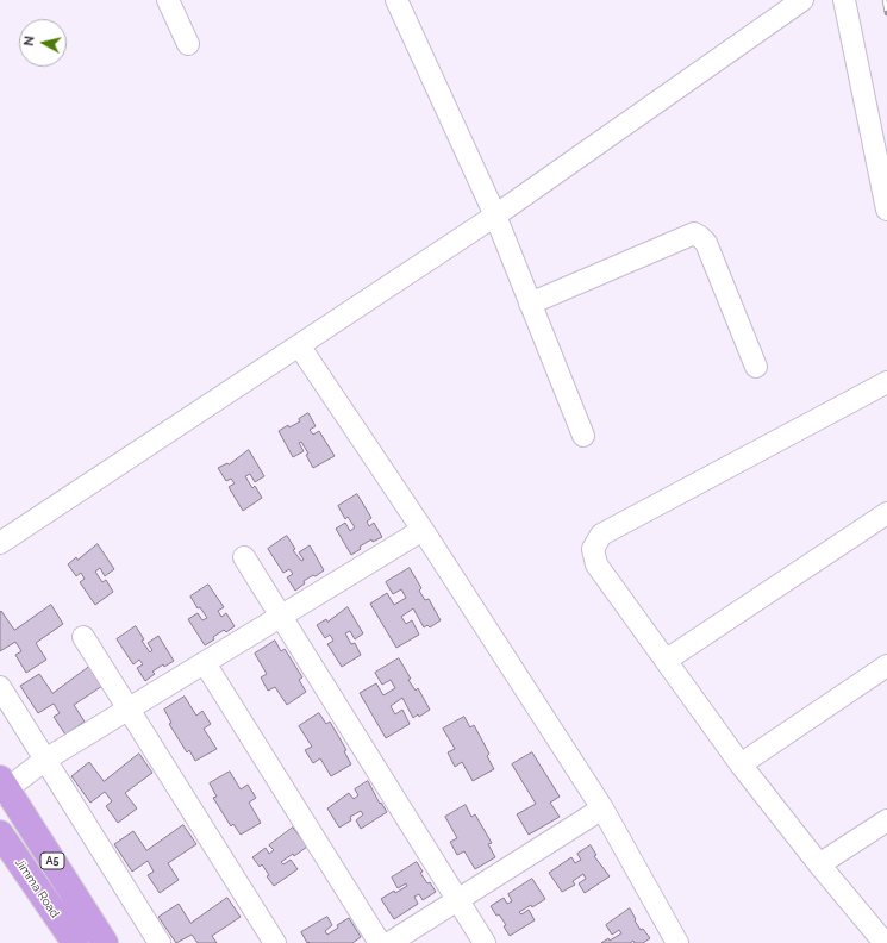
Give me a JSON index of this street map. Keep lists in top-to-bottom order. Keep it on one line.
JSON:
{"streets":{"highway":["A5","Jimma Road"]},"north":"left"}
